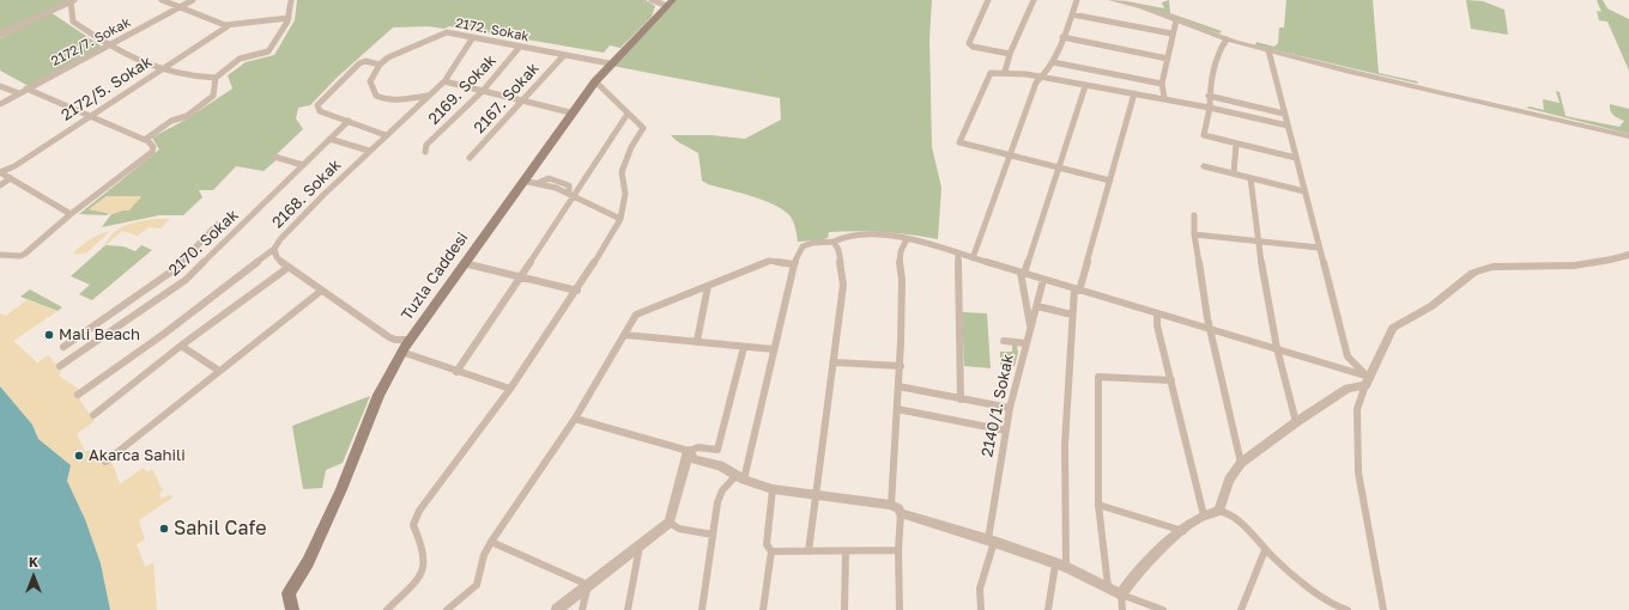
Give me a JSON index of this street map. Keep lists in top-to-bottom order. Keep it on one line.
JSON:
{"streets":{"main road":["Tuzla Caddesi"],"street":["2172. Sokak","2172/7. Sokak","2172/5. Sokak","2169. Sokak","2167. Sokak","2168. Sokak","2170. Sokak","2140/1. Sokak"]},"crossings":[["2172. Sokak","2169. Sokak"],["2172. Sokak","2167. Sokak"],["2172. Sokak","2168. Sokak"],["2172. Sokak","Tuzla Caddesi"],["2168. Sokak","Tuzla Caddesi"]],"places":["Mali Beach","Akarca Sahili","Sahil Cafe"],"north":"top"}
